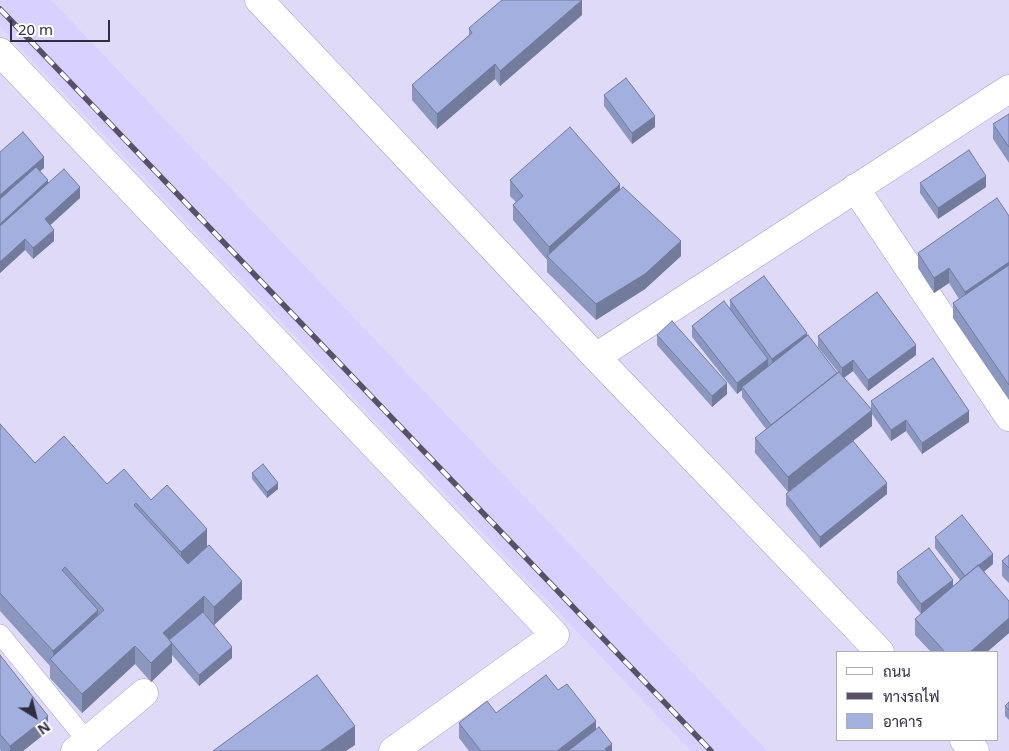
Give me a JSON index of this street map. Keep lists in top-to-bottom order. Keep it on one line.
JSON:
{"legend":["ถนน","ทางรถไฟ","อาคาร"],"scale_bar":"20 m","north":"bottom right"}
